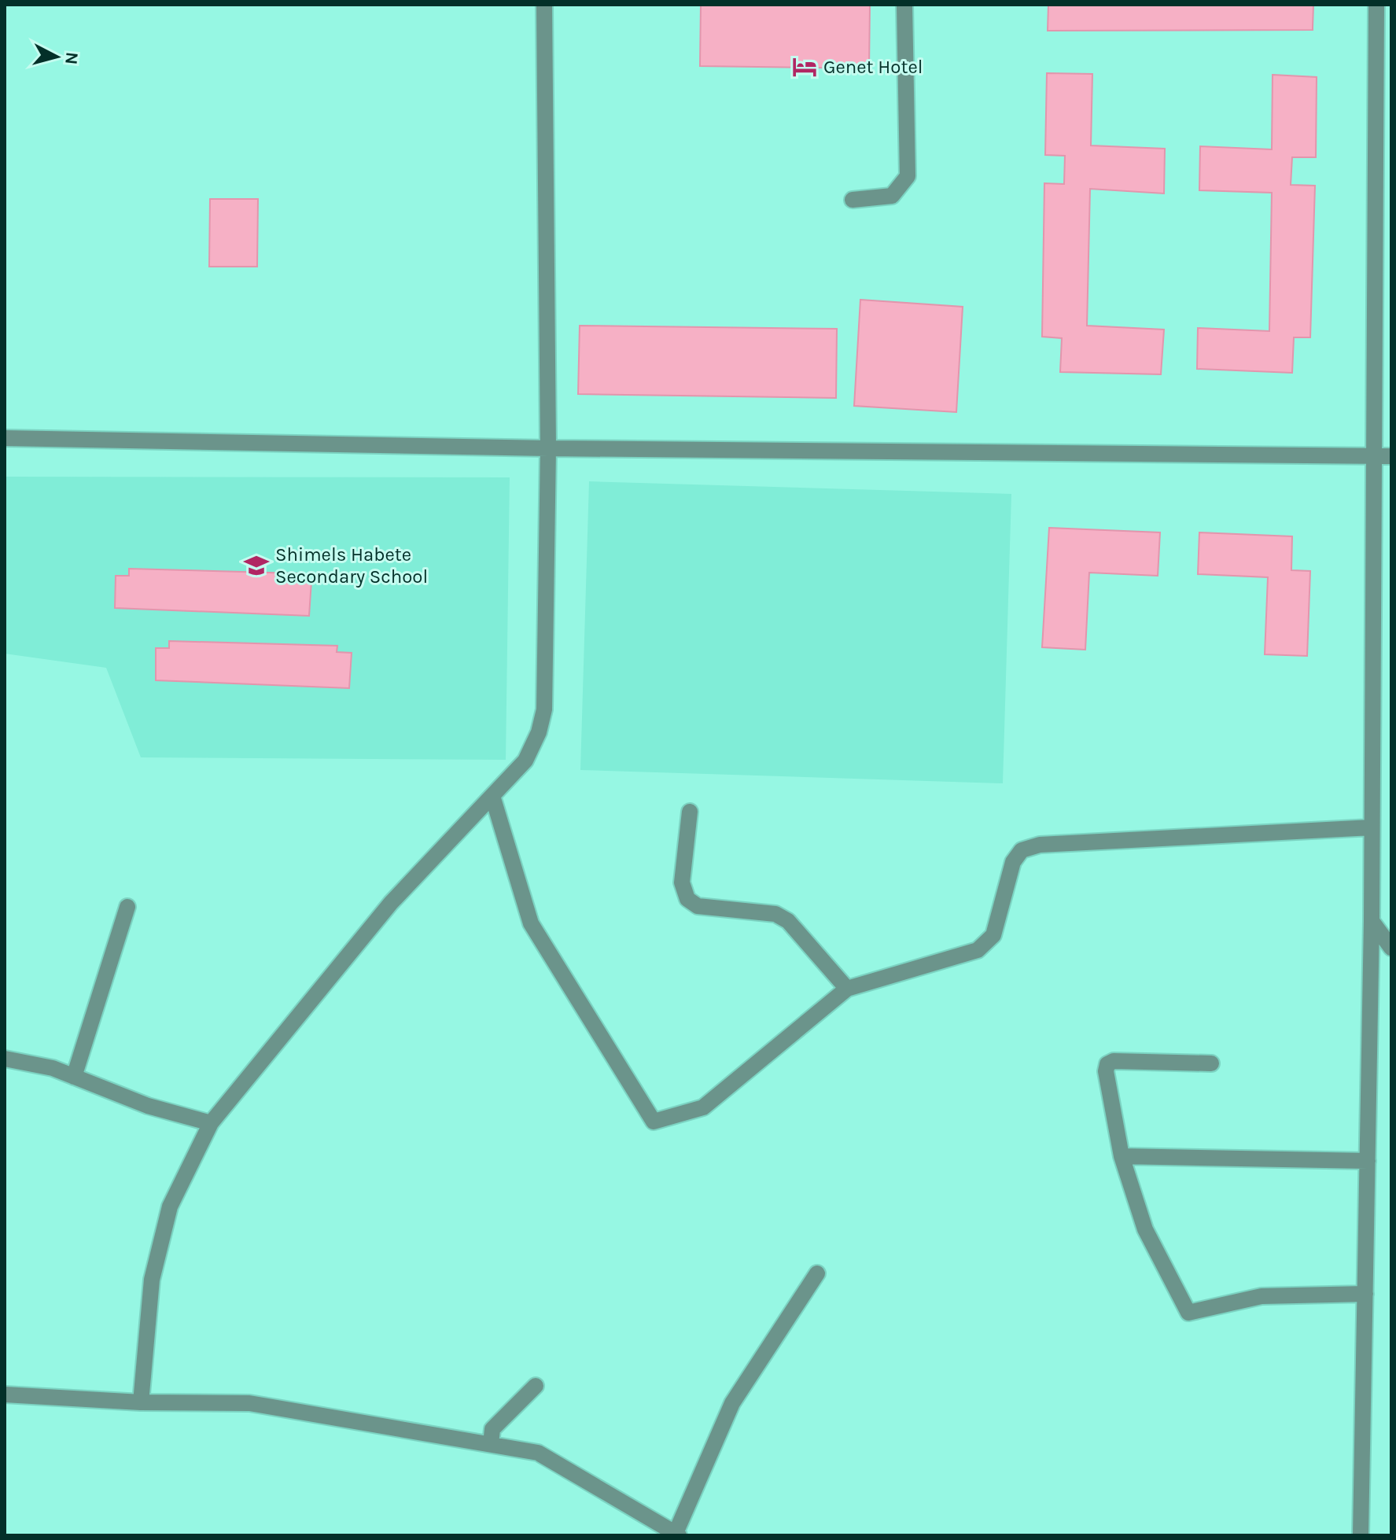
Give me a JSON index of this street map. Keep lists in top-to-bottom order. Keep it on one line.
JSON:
{"places":{"hotel":["Genet Hotel"],"school or university":["Shimels Habete Secondary School"]},"north":"right"}
